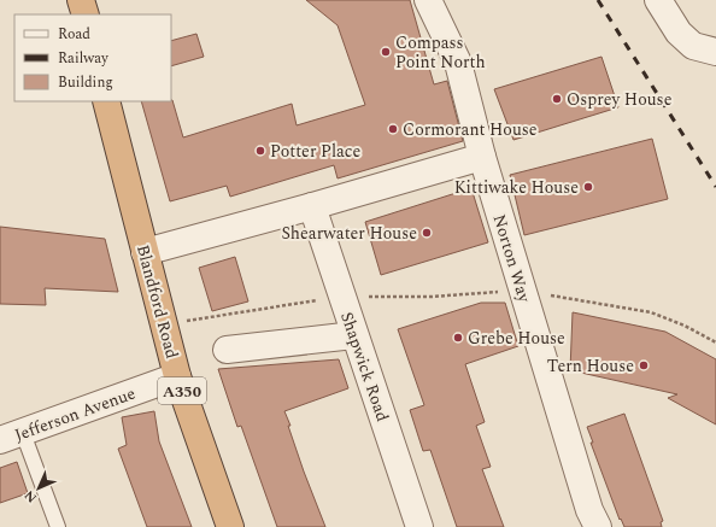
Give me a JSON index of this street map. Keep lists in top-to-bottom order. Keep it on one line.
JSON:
{"streets":{"highway":["Blandford Road","A350"],"street":["Norton Way","Shapwick Road","Jefferson Avenue"]},"crossings":[["Blandford Road","Jefferson Avenue"]],"places":["Compass Point North","Osprey House","Cormorant House","Potter Place","Kittiwake House","Shearwater House","Grebe House","Tern House"],"legend":["Road","Railway","Building"],"north":"bottom left"}
